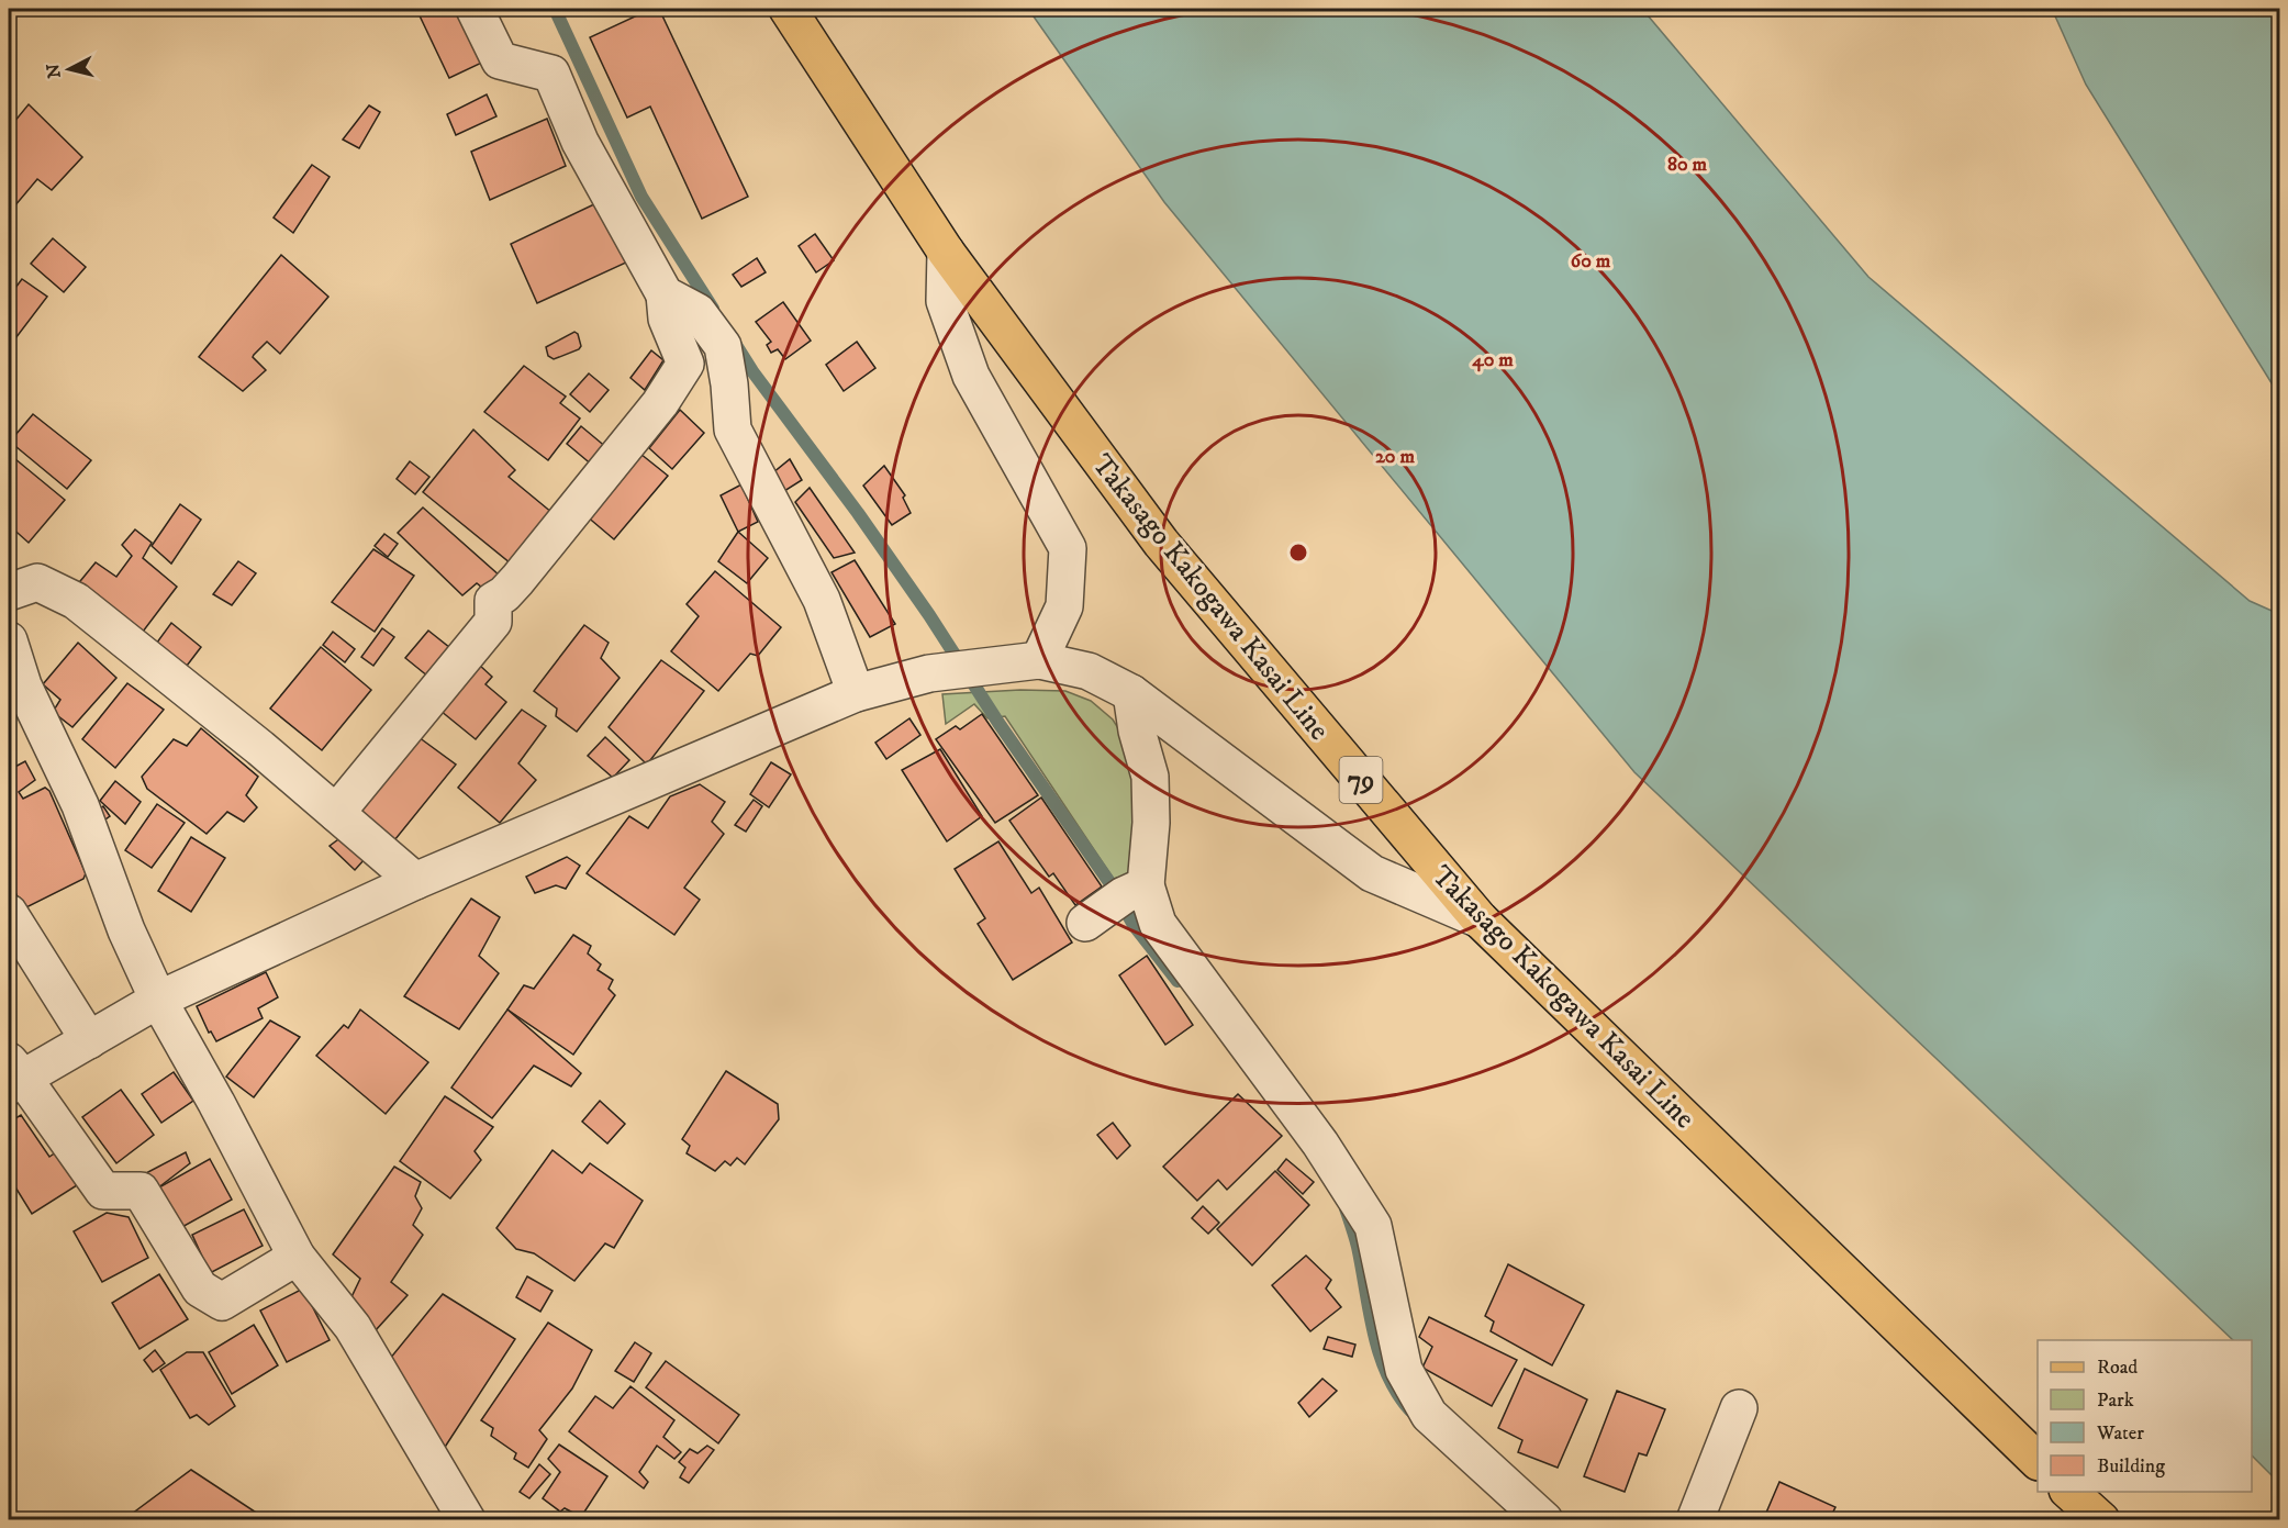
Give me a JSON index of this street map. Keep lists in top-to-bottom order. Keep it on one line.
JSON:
{"streets":{"main road":["Takasago Kakogawa Kasai Line","79"]},"legend":["Road","Park","Water","Building"],"north":"left","rings":["80 m","60 m","40 m","20 m"]}
